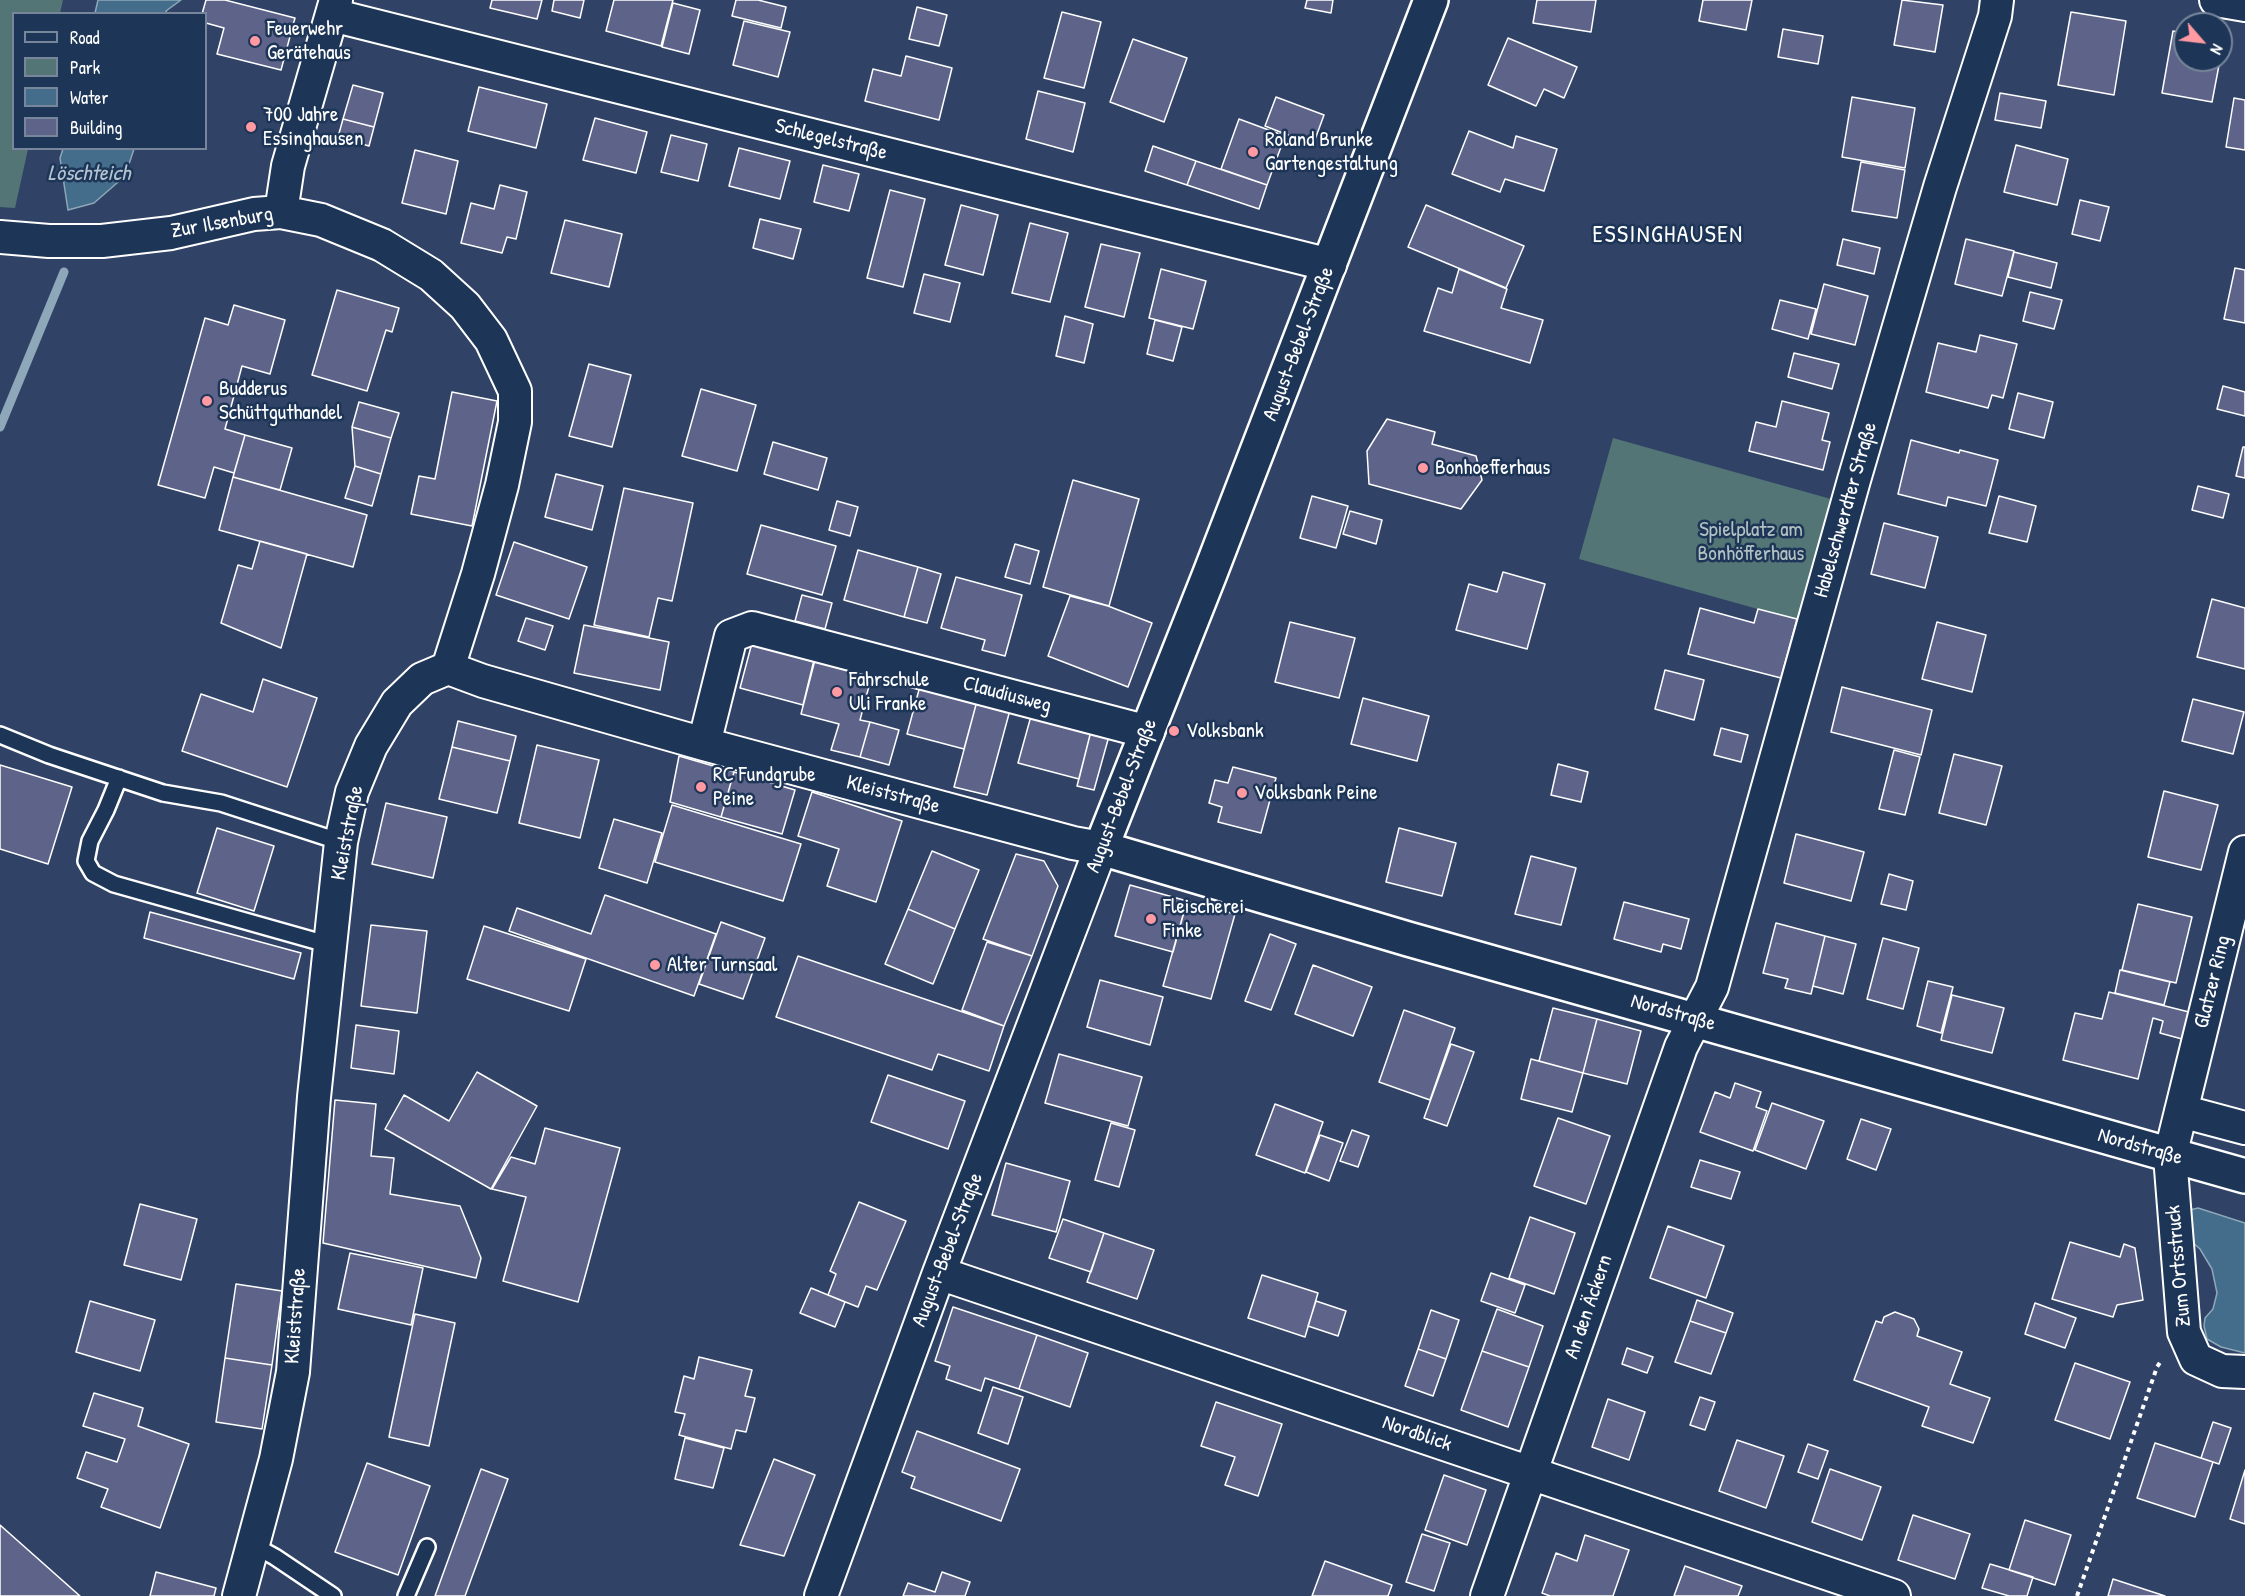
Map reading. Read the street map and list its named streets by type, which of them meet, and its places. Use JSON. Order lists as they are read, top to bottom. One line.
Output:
{"streets":{"street":["Schlegelstraße","Zur Ilsenburg","August-Bebel-Straße","Habelschwerdter Straße","Claudiusweg","Kleiststraße","Glatzer Ring","Nordstraße","Zum Ortsstruck","An den Äckern","Nordblick"]},"crossings":[["Schlegelstraße","August-Bebel-Straße"],["Zur Ilsenburg","Kleiststraße"],["August-Bebel-Straße","Claudiusweg"],["August-Bebel-Straße","Kleiststraße"],["August-Bebel-Straße","Nordstraße"],["August-Bebel-Straße","Nordblick"],["Habelschwerdter Straße","Nordstraße"],["Habelschwerdter Straße","An den Äckern"],["Claudiusweg","Kleiststraße"],["Kleiststraße","Nordstraße"],["Glatzer Ring","Nordstraße"],["Glatzer Ring","Zum Ortsstruck"],["Nordstraße","Zum Ortsstruck"],["Nordstraße","An den Äckern"],["An den Äckern","Nordblick"]],"districts":["ESSINGHAUSEN"],"water":["Löschteich"],"parks":["Spielplatz am Bonhöfferhaus"],"places":["Feuerwehr Gerätehaus","700 Jahre Essinghausen","Roland Brunke Gartengestaltung","Budderus Schüttguthandel","Bonhoefferhaus","Fahrschule Uli Franke","Volksbank","RC Fundgrube Peine","Volksbank Peine","Fleischerei Finke","Alter Turnsaal"],"legend":["Road","Park","Water","Building"],"north":"bottom right"}
